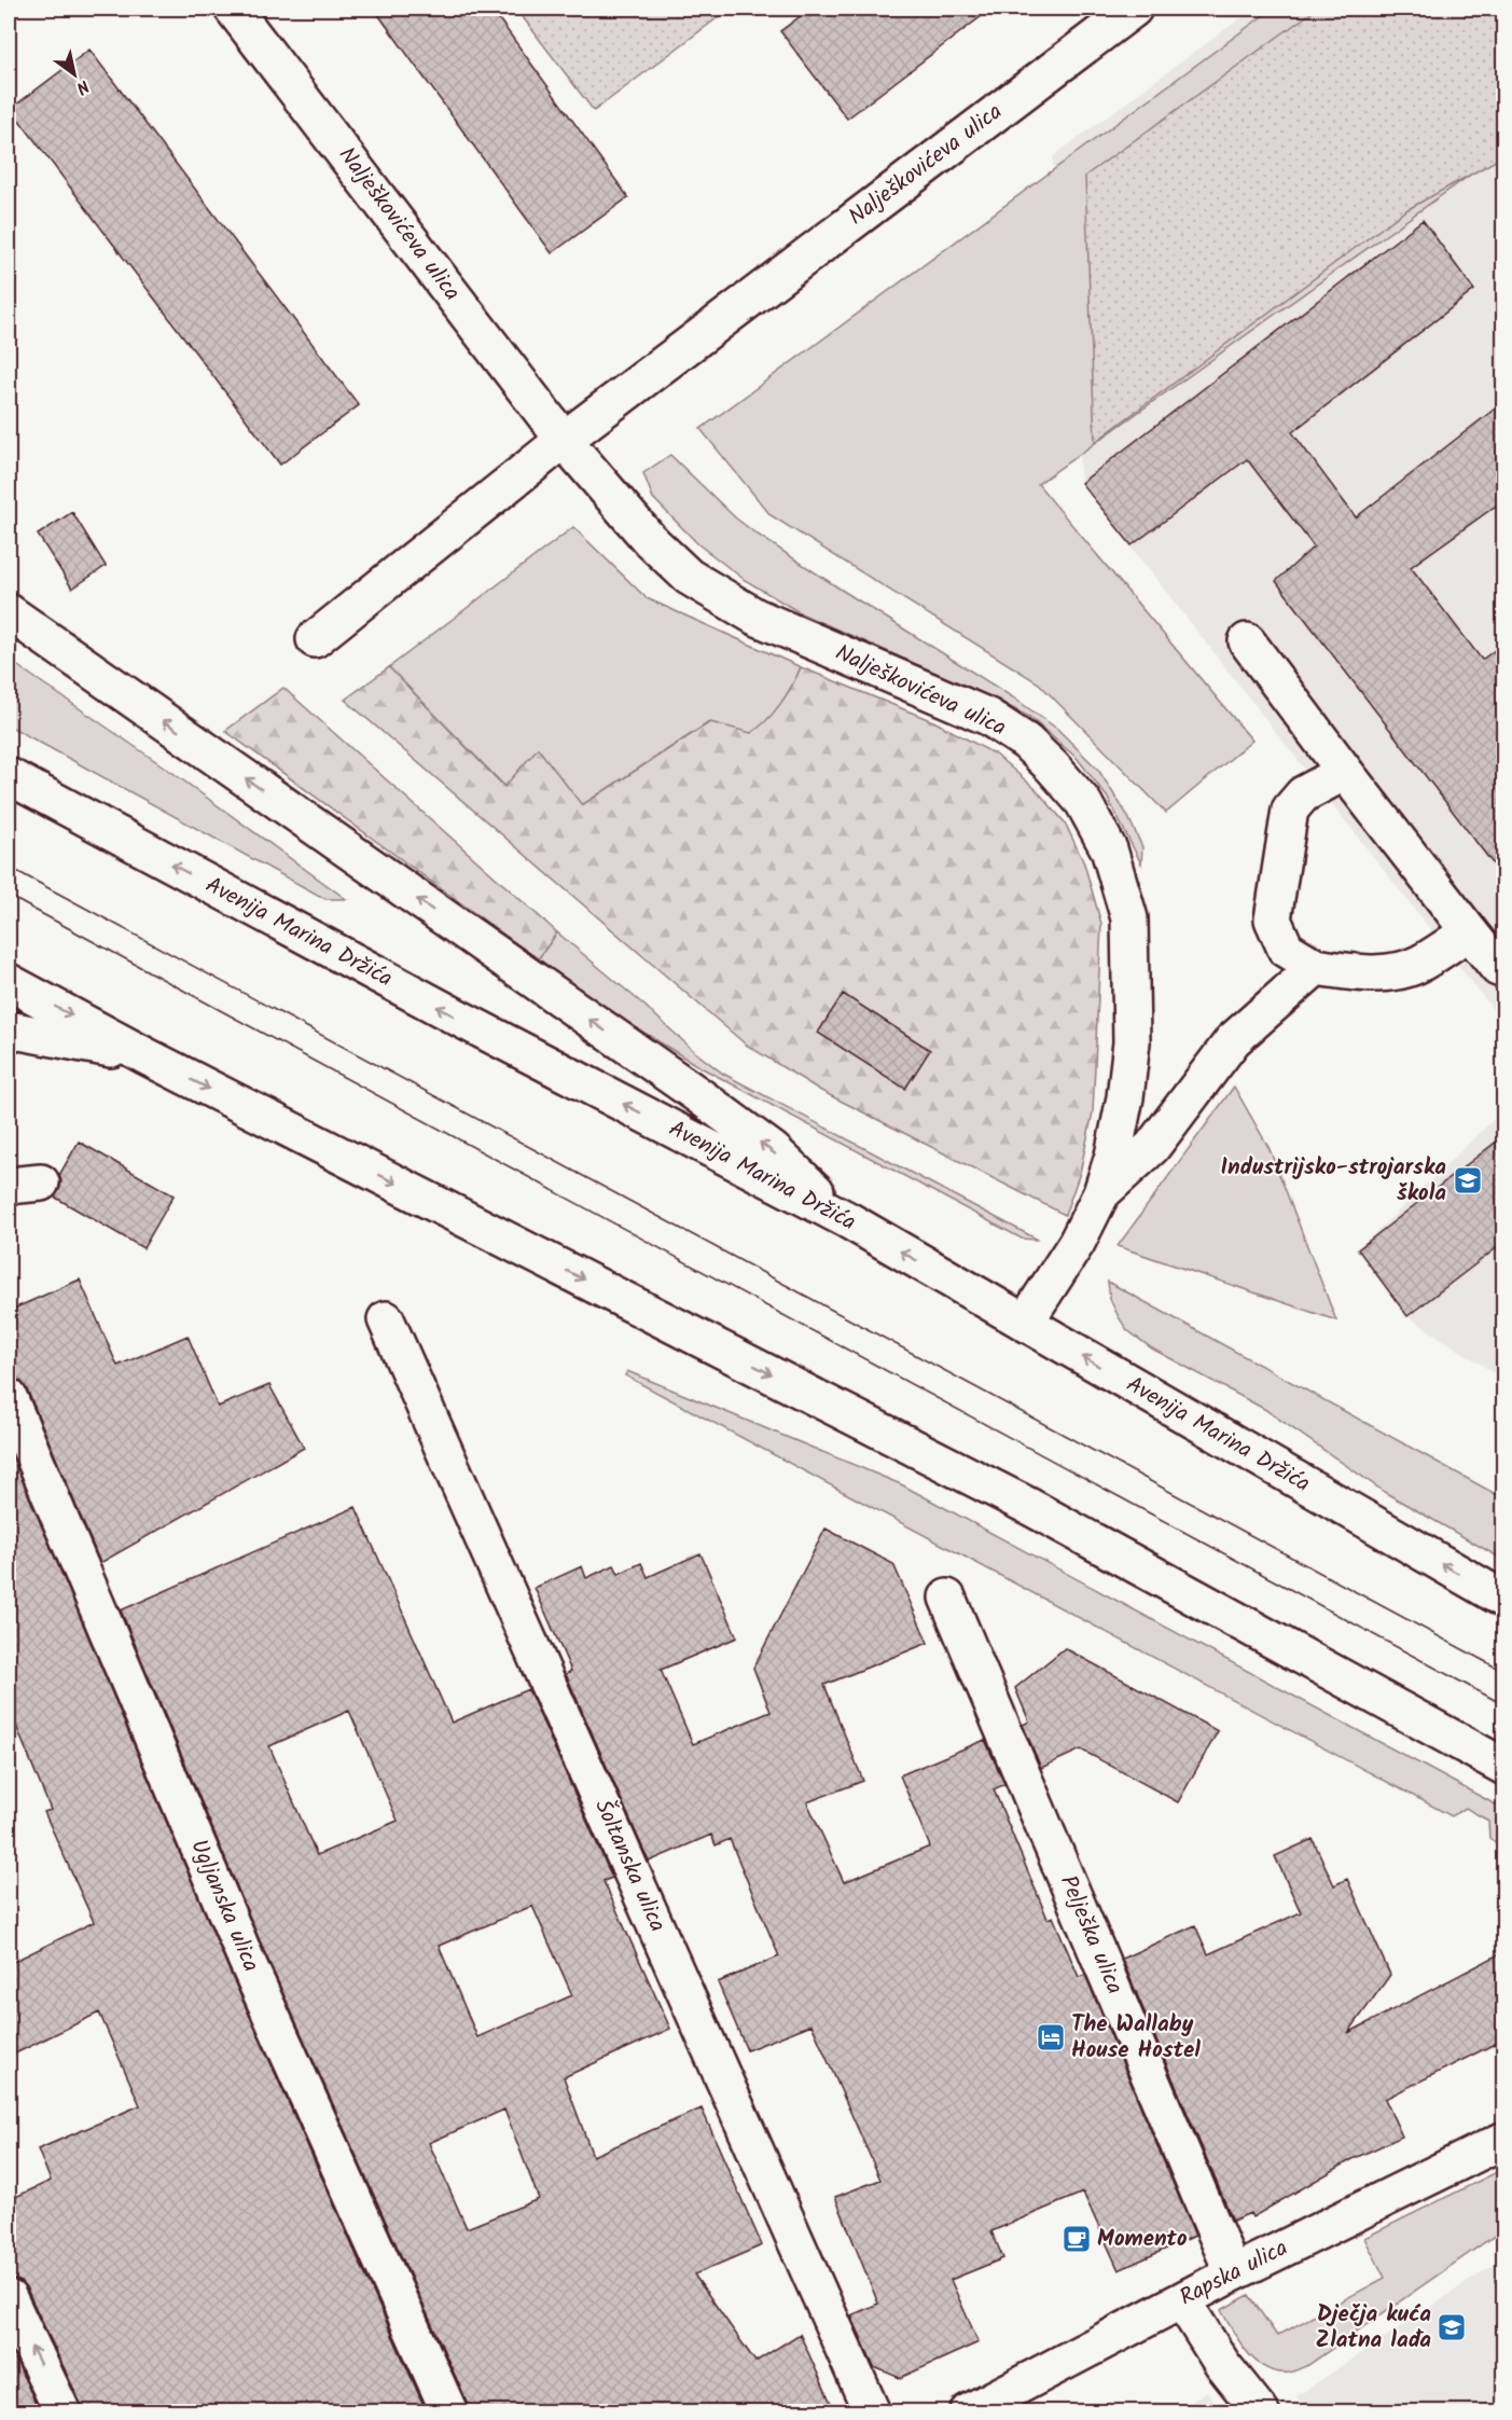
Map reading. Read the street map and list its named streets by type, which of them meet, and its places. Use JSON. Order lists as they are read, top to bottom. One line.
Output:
{"streets":{"street":["Nalješkovićeva ulica","Avenija Marina Držića","Šoltanska ulica","Ugljanska ulica","Pelješka ulica","Rapska ulica"]},"crossings":[["Nalješkovićeva ulica","Avenija Marina Držića"],["Pelješka ulica","Rapska ulica"]],"places":{"school or university":["Industrijsko-strojarska škola","Dječja kuća Zlatna lađa"],"hotel":["The Wallaby House Hostel"],"cafe":["Momento"]},"north":"bottom right"}
